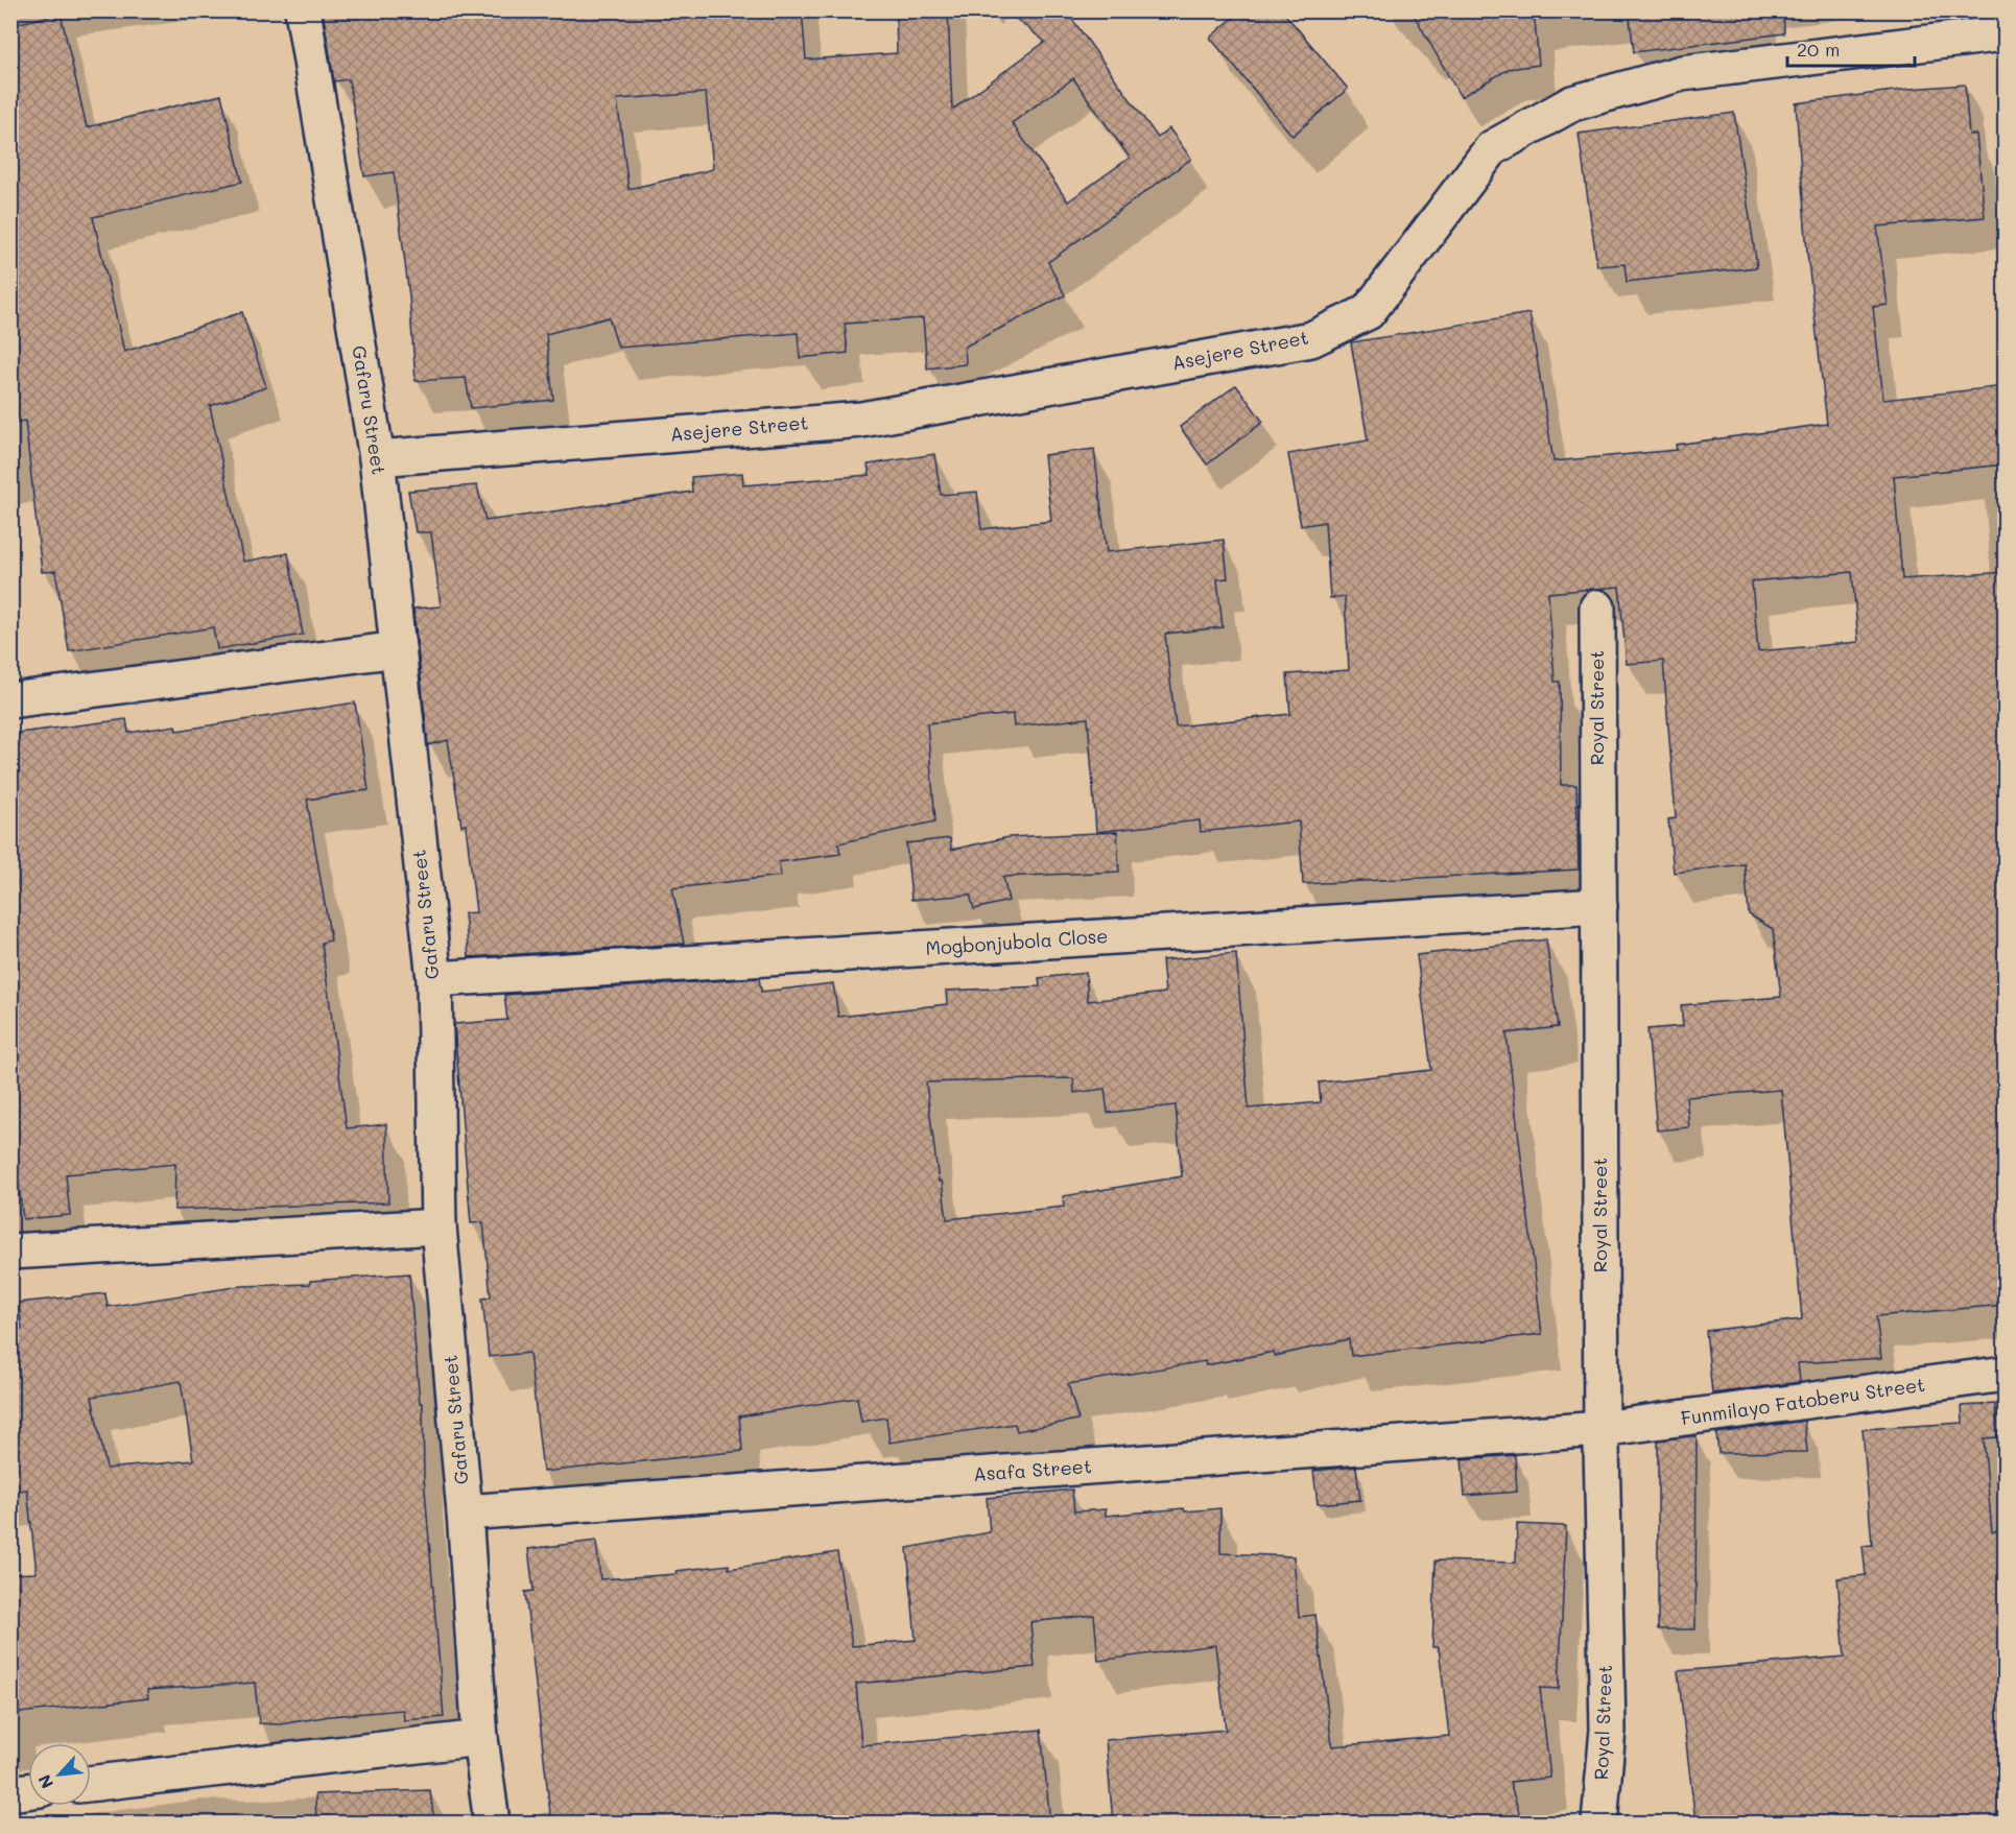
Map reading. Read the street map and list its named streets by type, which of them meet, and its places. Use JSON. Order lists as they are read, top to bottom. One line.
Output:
{"streets":{"street":["Asejere Street","Gafaru Street","Royal Street","Mogbonjubola Close","Funmilayo Fatoberu Street","Asafa Street"]},"crossings":[["Asejere Street","Gafaru Street"],["Gafaru Street","Mogbonjubola Close"],["Gafaru Street","Asafa Street"],["Royal Street","Mogbonjubola Close"],["Royal Street","Funmilayo Fatoberu Street"],["Royal Street","Asafa Street"],["Funmilayo Fatoberu Street","Asafa Street"]],"scale_bar":"20 m","north":"bottom left"}
